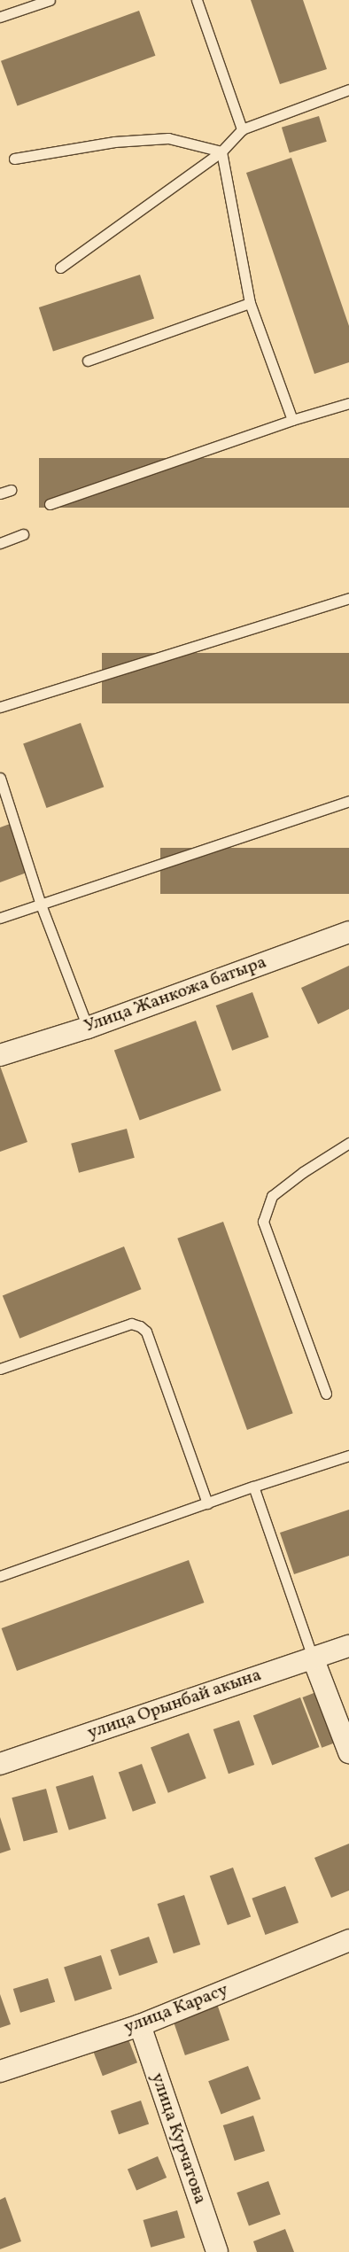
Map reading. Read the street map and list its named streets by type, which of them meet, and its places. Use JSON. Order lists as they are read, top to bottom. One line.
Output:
{"streets":{"street":["Улица Жанкожа батыра","улица Орынбай акына","улица Карасу","улица Курчатова"]},"crossings":[["улица Карасу","улица Курчатова"]]}
